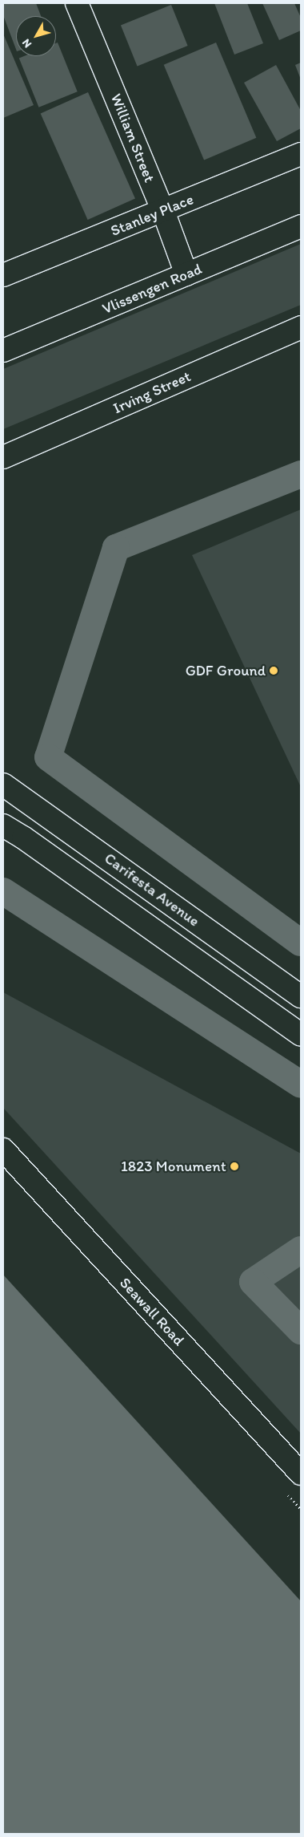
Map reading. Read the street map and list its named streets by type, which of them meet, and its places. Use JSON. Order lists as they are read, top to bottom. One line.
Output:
{"streets":{"main road":["William Street","Stanley Place","Vlissengen Road","Irving Street","Carifesta Avenue","Seawall Road"]},"crossings":[["William Street","Stanley Place"],["William Street","Vlissengen Road"]],"places":["GDF Ground","1823 Monument"],"north":"bottom left"}
